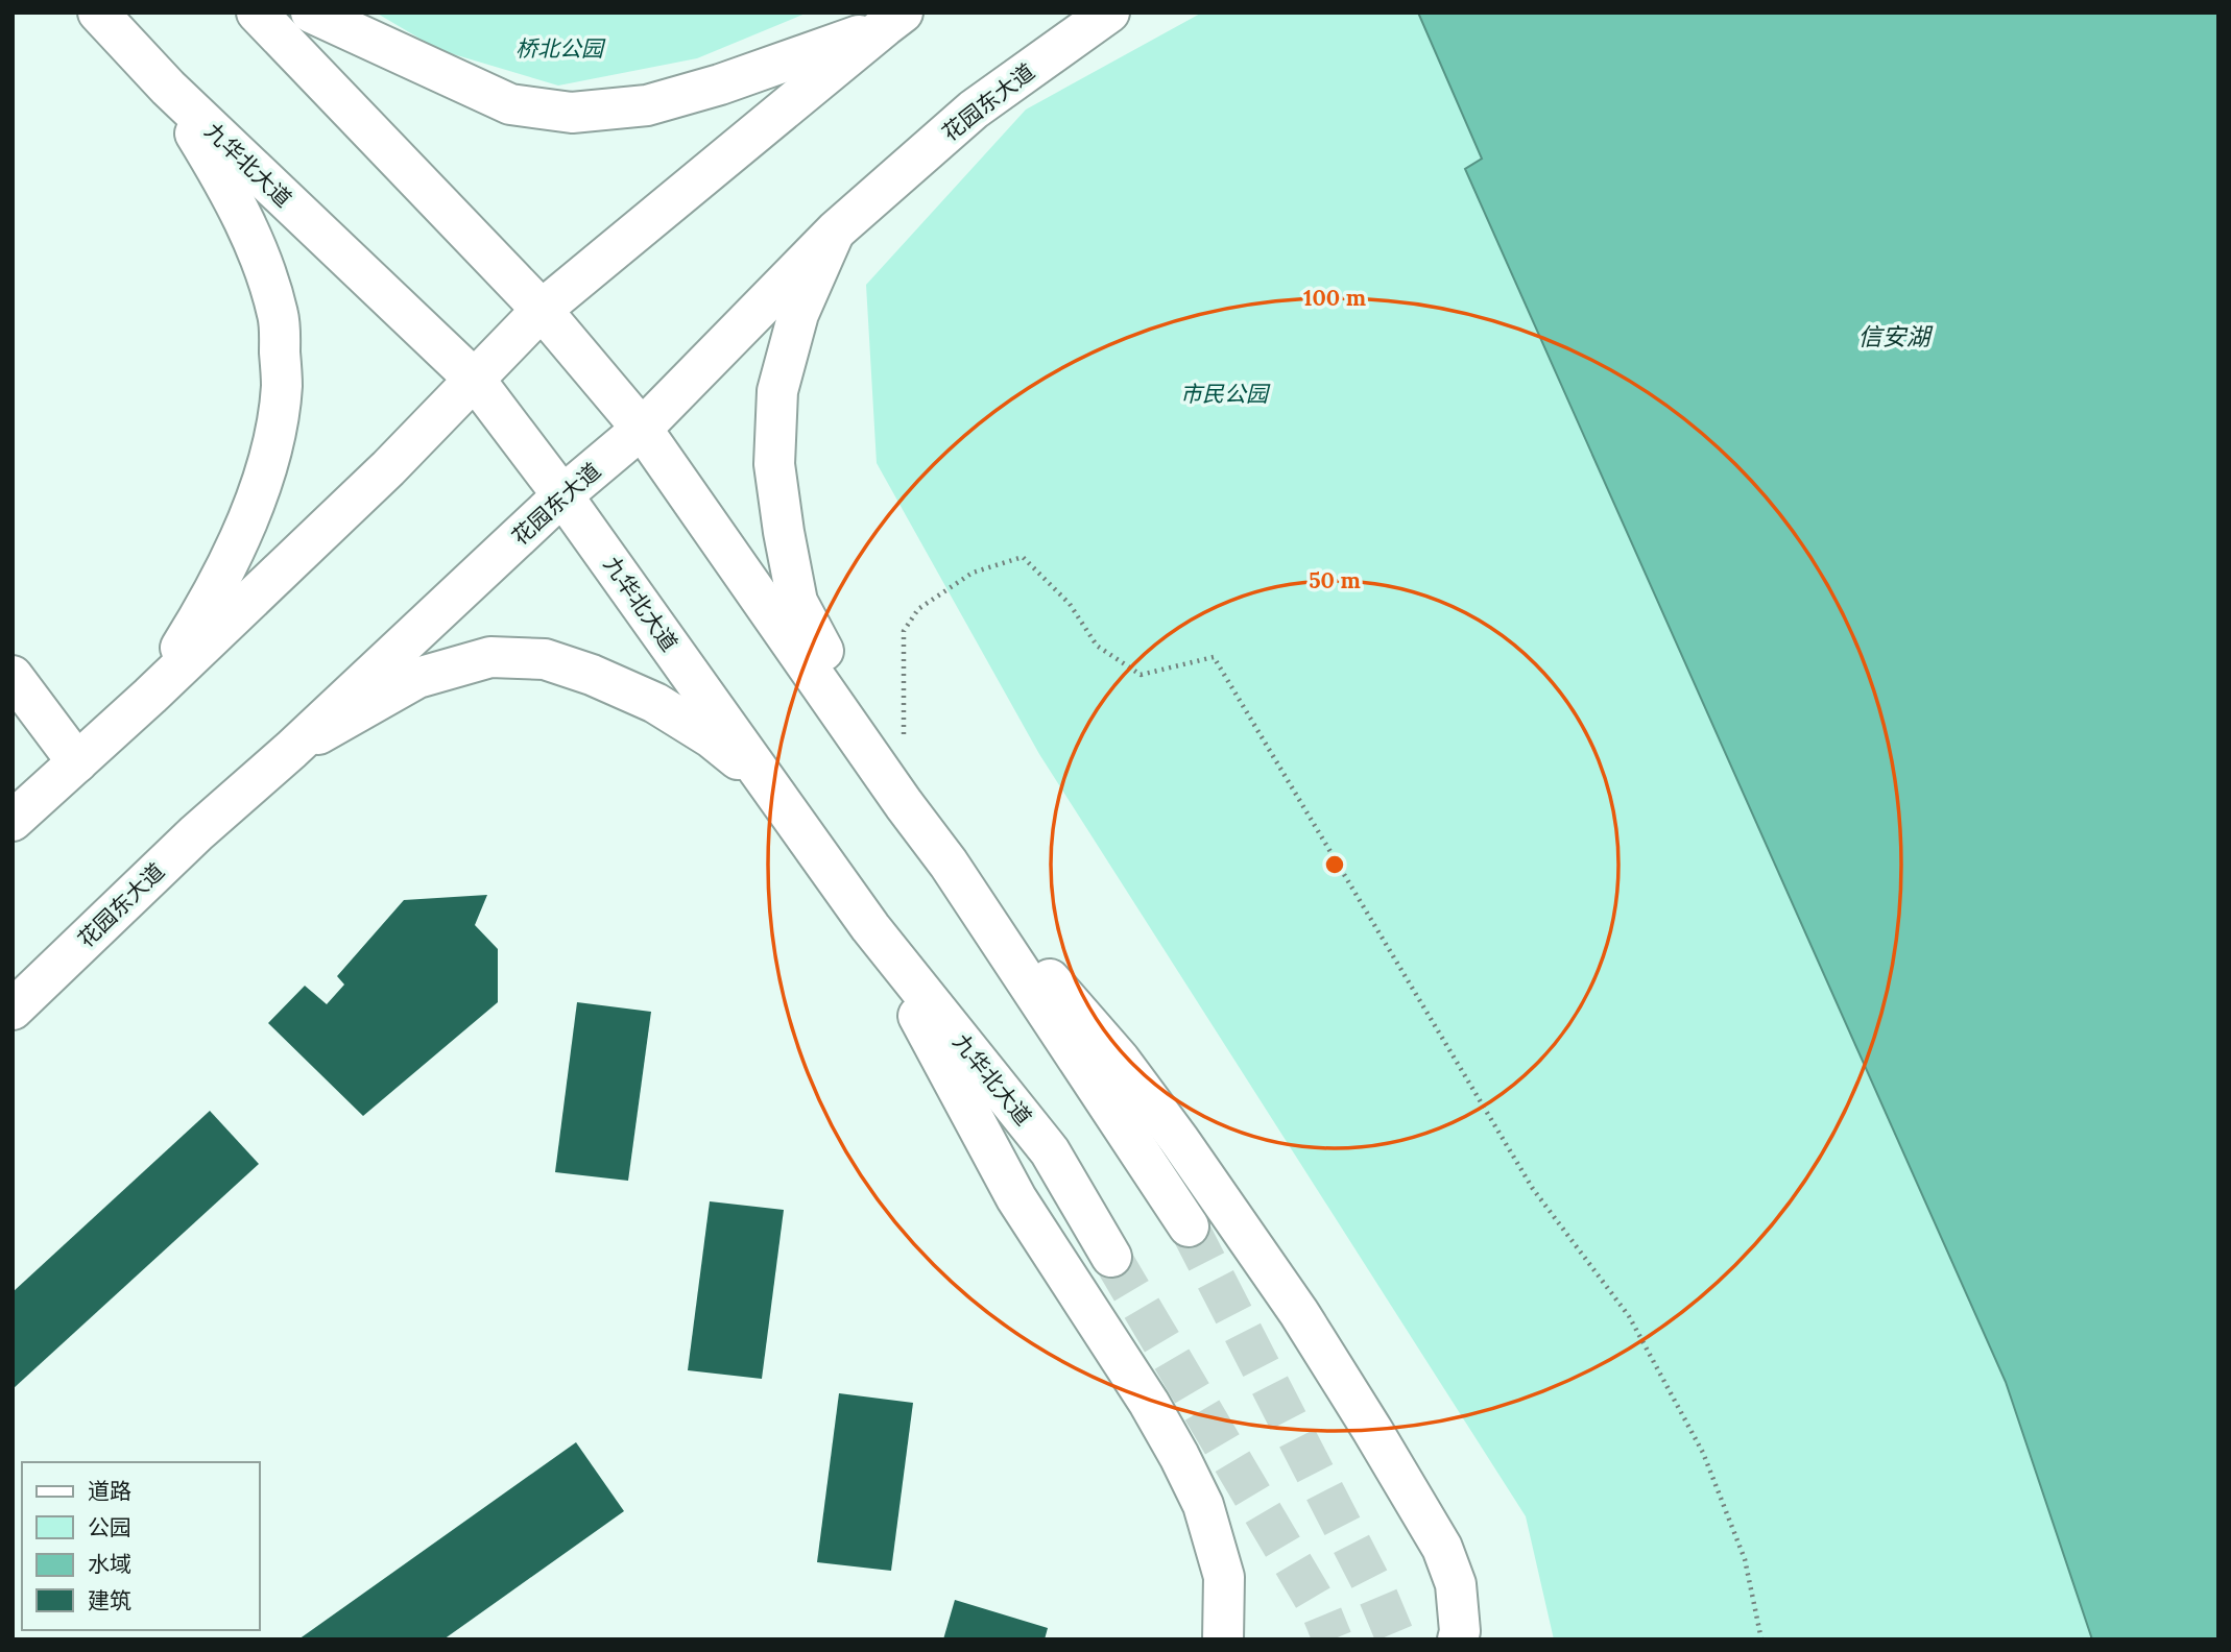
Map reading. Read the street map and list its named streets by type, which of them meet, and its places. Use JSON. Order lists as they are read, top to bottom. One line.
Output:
{"streets":{"main road":["花园东大道","九华北大道"]},"crossings":[["花园东大道","九华北大道"]],"water":["信安湖"],"parks":["桥北公园","市民公园"],"legend":["道路","公园","水域","建筑"],"rings":["100 m","50 m"]}
